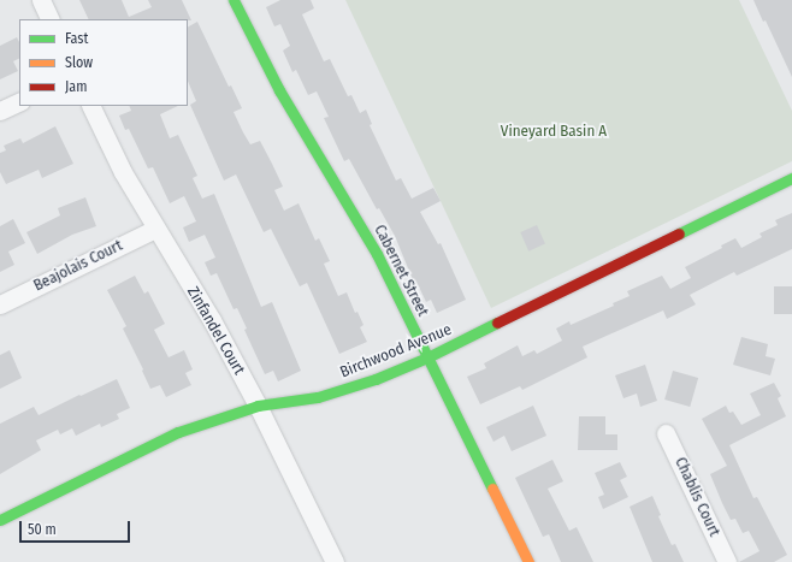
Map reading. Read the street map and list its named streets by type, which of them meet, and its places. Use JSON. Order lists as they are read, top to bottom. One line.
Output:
{"streets":{"street":["Beajolais Court","Cabernet Street","Zinfandel Court","Birchwood Avenue","Chablis Court"]},"crossings":[["Beajolais Court","Zinfandel Court"],["Cabernet Street","Birchwood Avenue"],["Zinfandel Court","Birchwood Avenue"]],"parks":["Vineyard Basin A"],"legend":["Fast","Slow","Jam"],"scale_bar":"50 m"}
